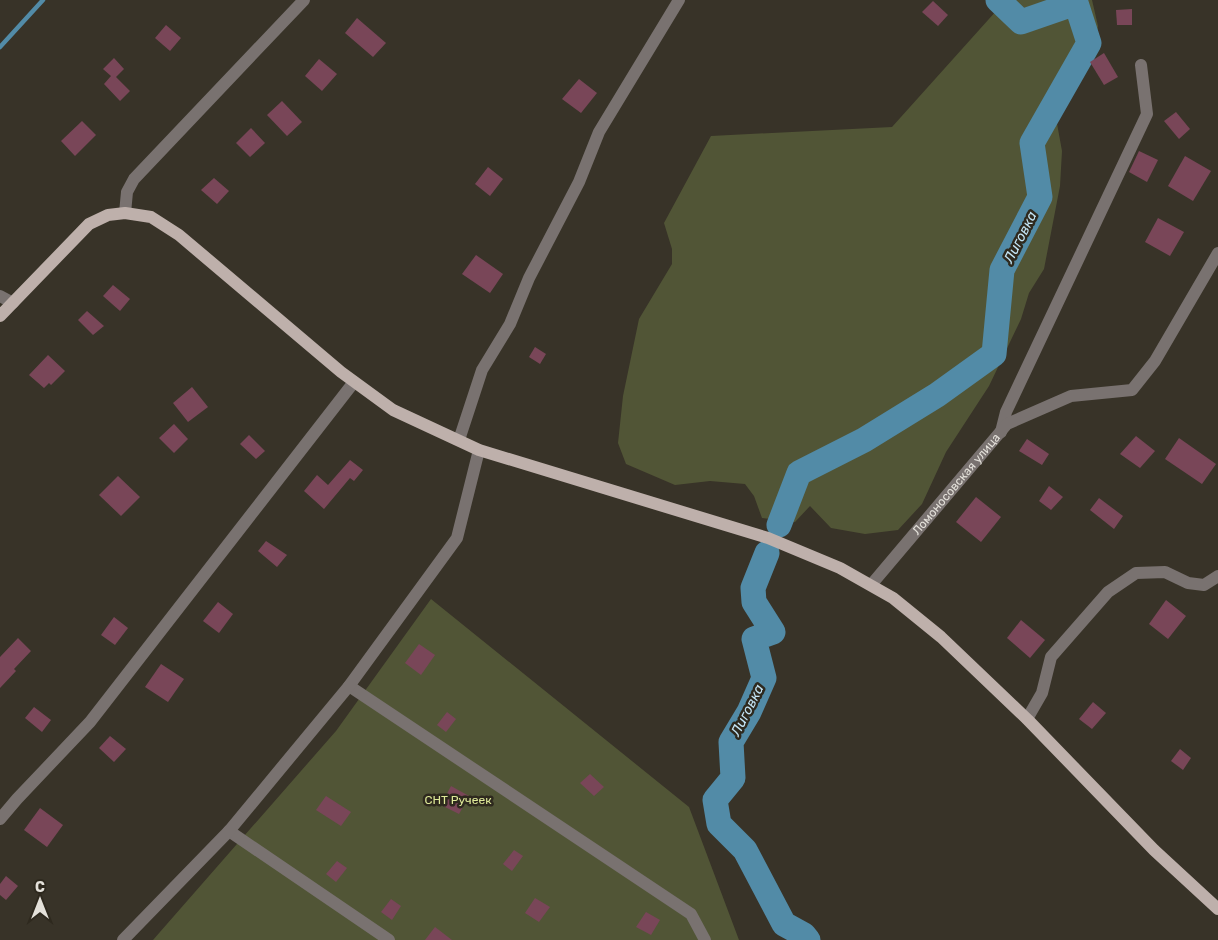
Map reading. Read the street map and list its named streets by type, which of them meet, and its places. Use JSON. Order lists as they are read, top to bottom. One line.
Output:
{"streets":{"street":["Ломоносовская улица"]},"water":["Лиговка"],"parks":["СНТ Ручеек"],"north":"top"}
